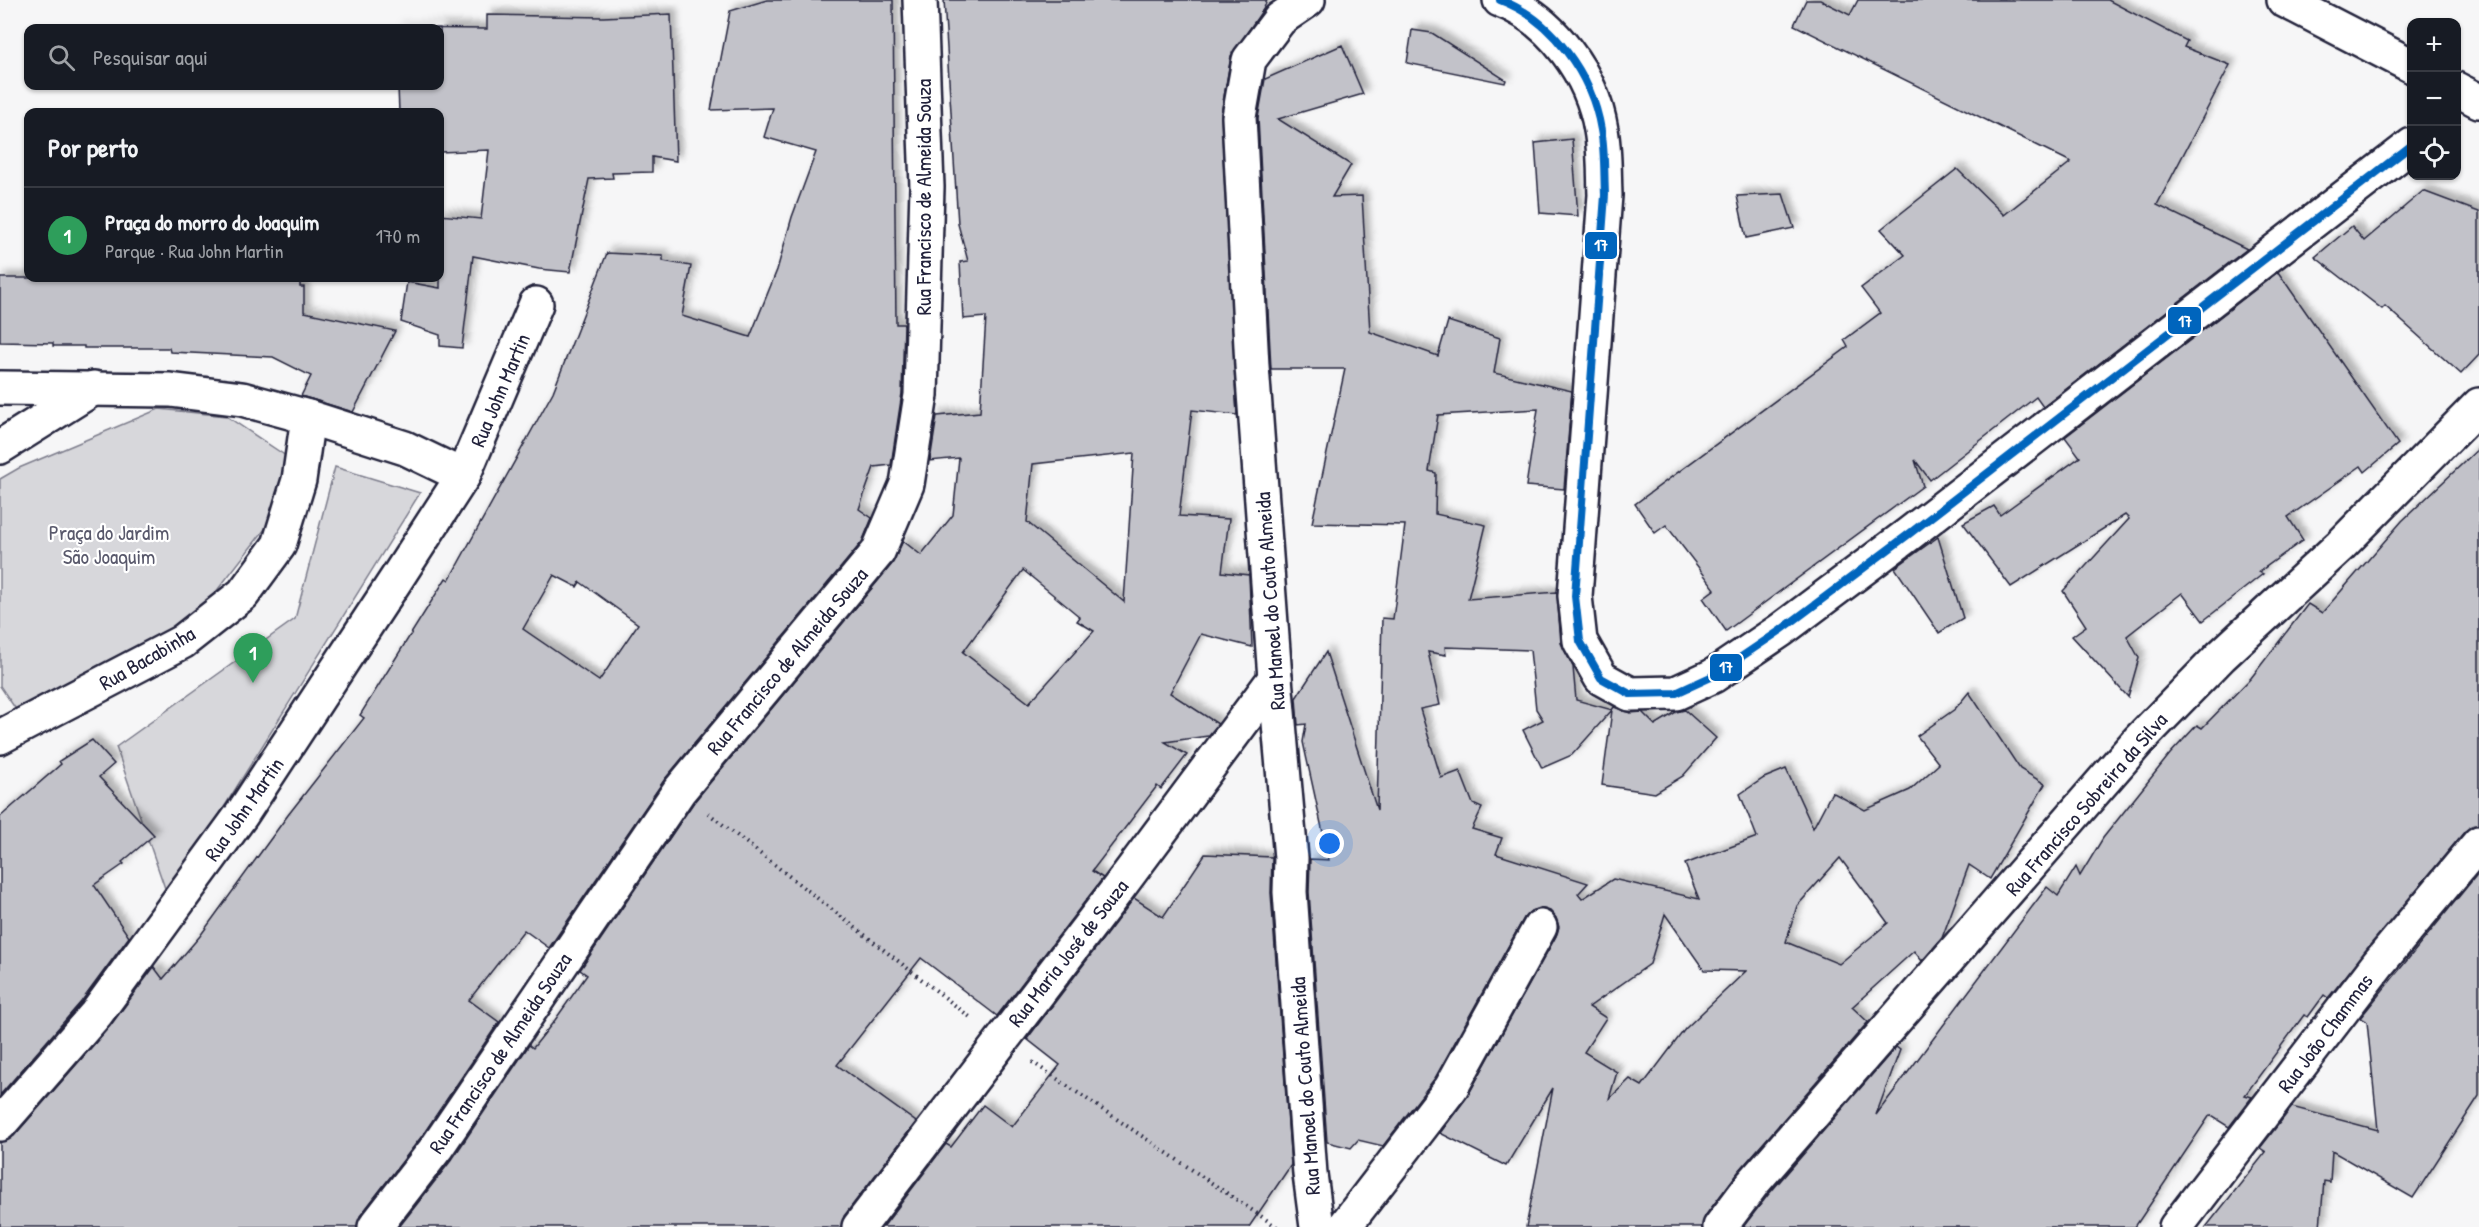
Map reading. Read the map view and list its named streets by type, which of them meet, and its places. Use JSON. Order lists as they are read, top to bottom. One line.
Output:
{"streets":{"street":["Rua Francisco de Almeida Souza","Rua John Martin","Rua Manoel do Couto Almeida","Rua Bacabinha","Rua Francisco Sobreira da Silva","Rua Maria José de Souza","Rua João Chammas"]},"crossings":[["Rua John Martin","Rua Bacabinha"],["Rua Manoel do Couto Almeida","Rua Maria José de Souza"]],"parks":["Praça do Jardim São Joaquim"],"lines":["transit line 17"],"page":{"map_buttons":["+","−"],"search":"Pesquisar aqui","heading":"Por perto","list":[{"mark":"1","name":"Praça do morro do Joaquim","note":"Parque · Rua John Martin","value":"170 m"}],"pins":"1"}}
